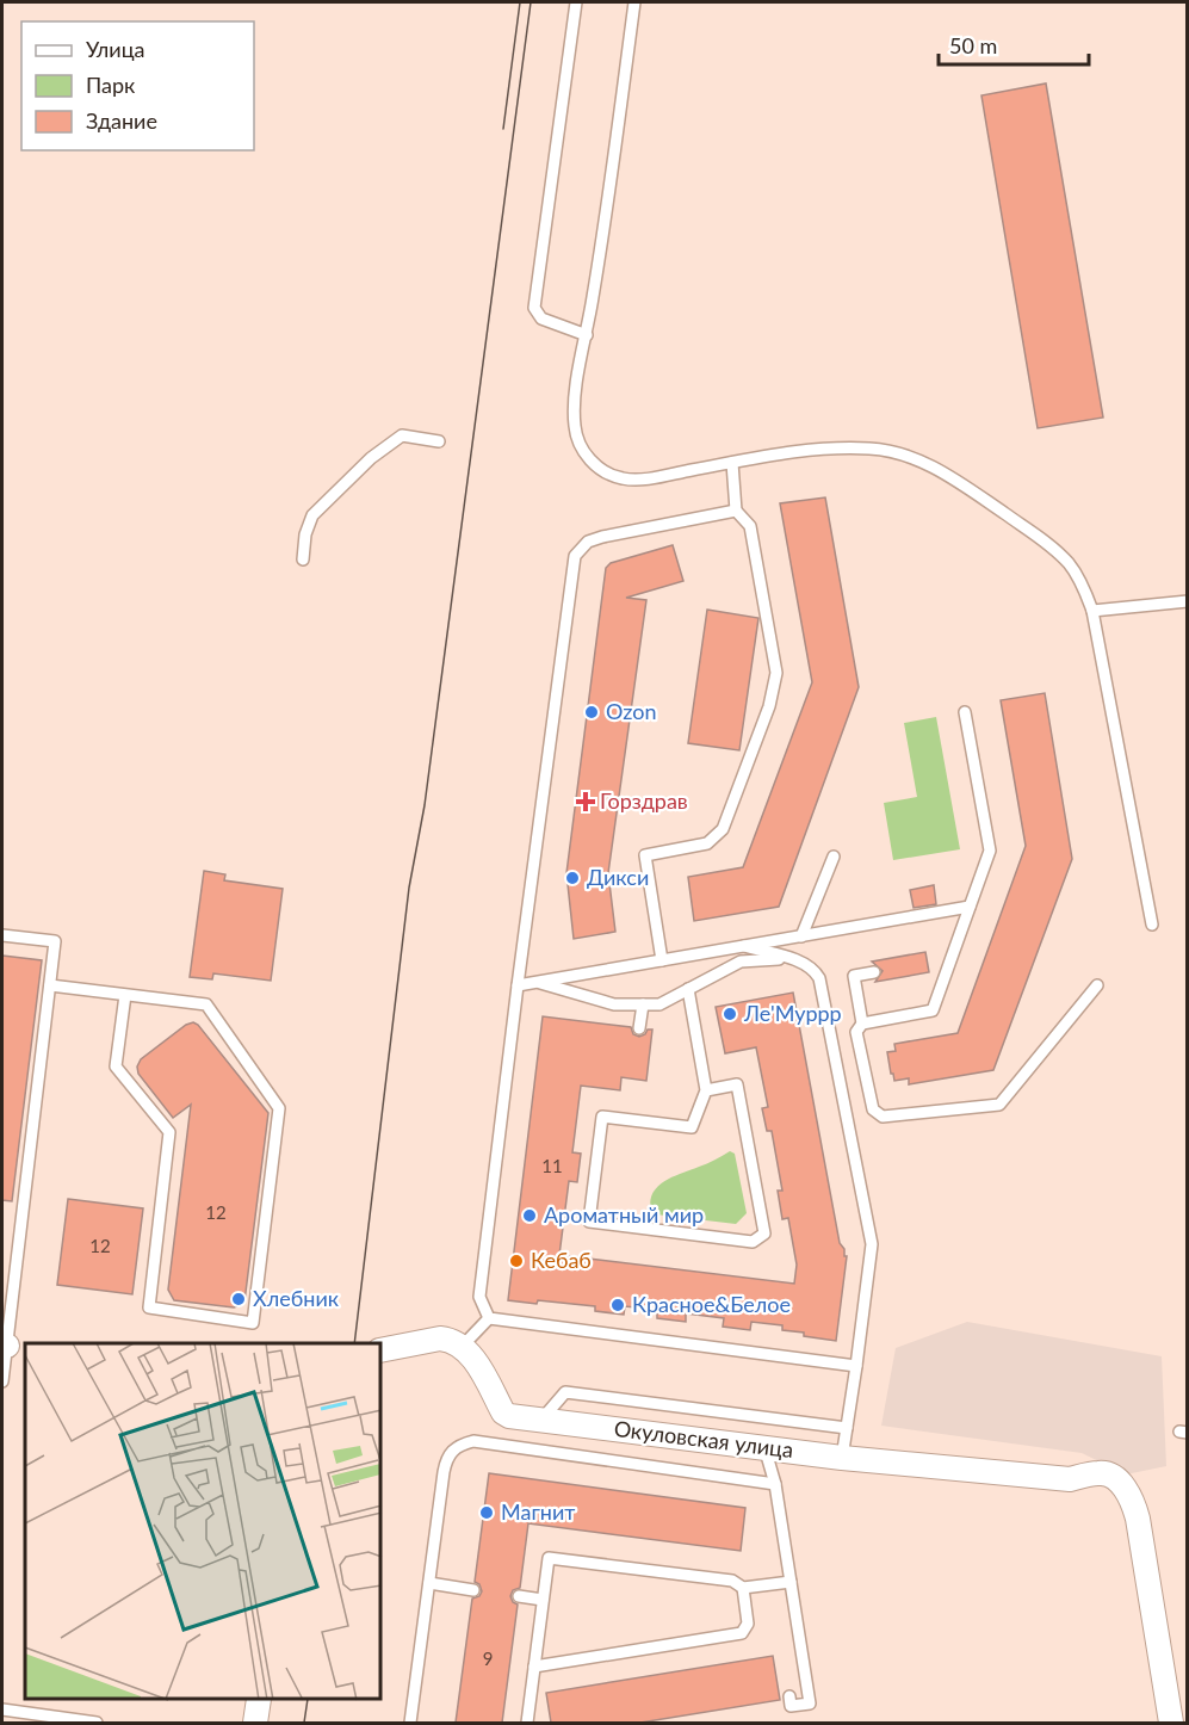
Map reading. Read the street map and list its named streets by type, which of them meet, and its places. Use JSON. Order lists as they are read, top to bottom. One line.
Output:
{"streets":{"street":["Окуловская улица"]},"places":{"other":["Ozon","Дикси","Ле'Муррр","Ароматный мир","Кебаб","Хлебник","Красное&Белое","Магнит"],"health":["Горздрав"]},"house_numbers":["11","12","12","9"],"legend":["Улица","Парк","Здание"],"scale_bar":"50 m"}
